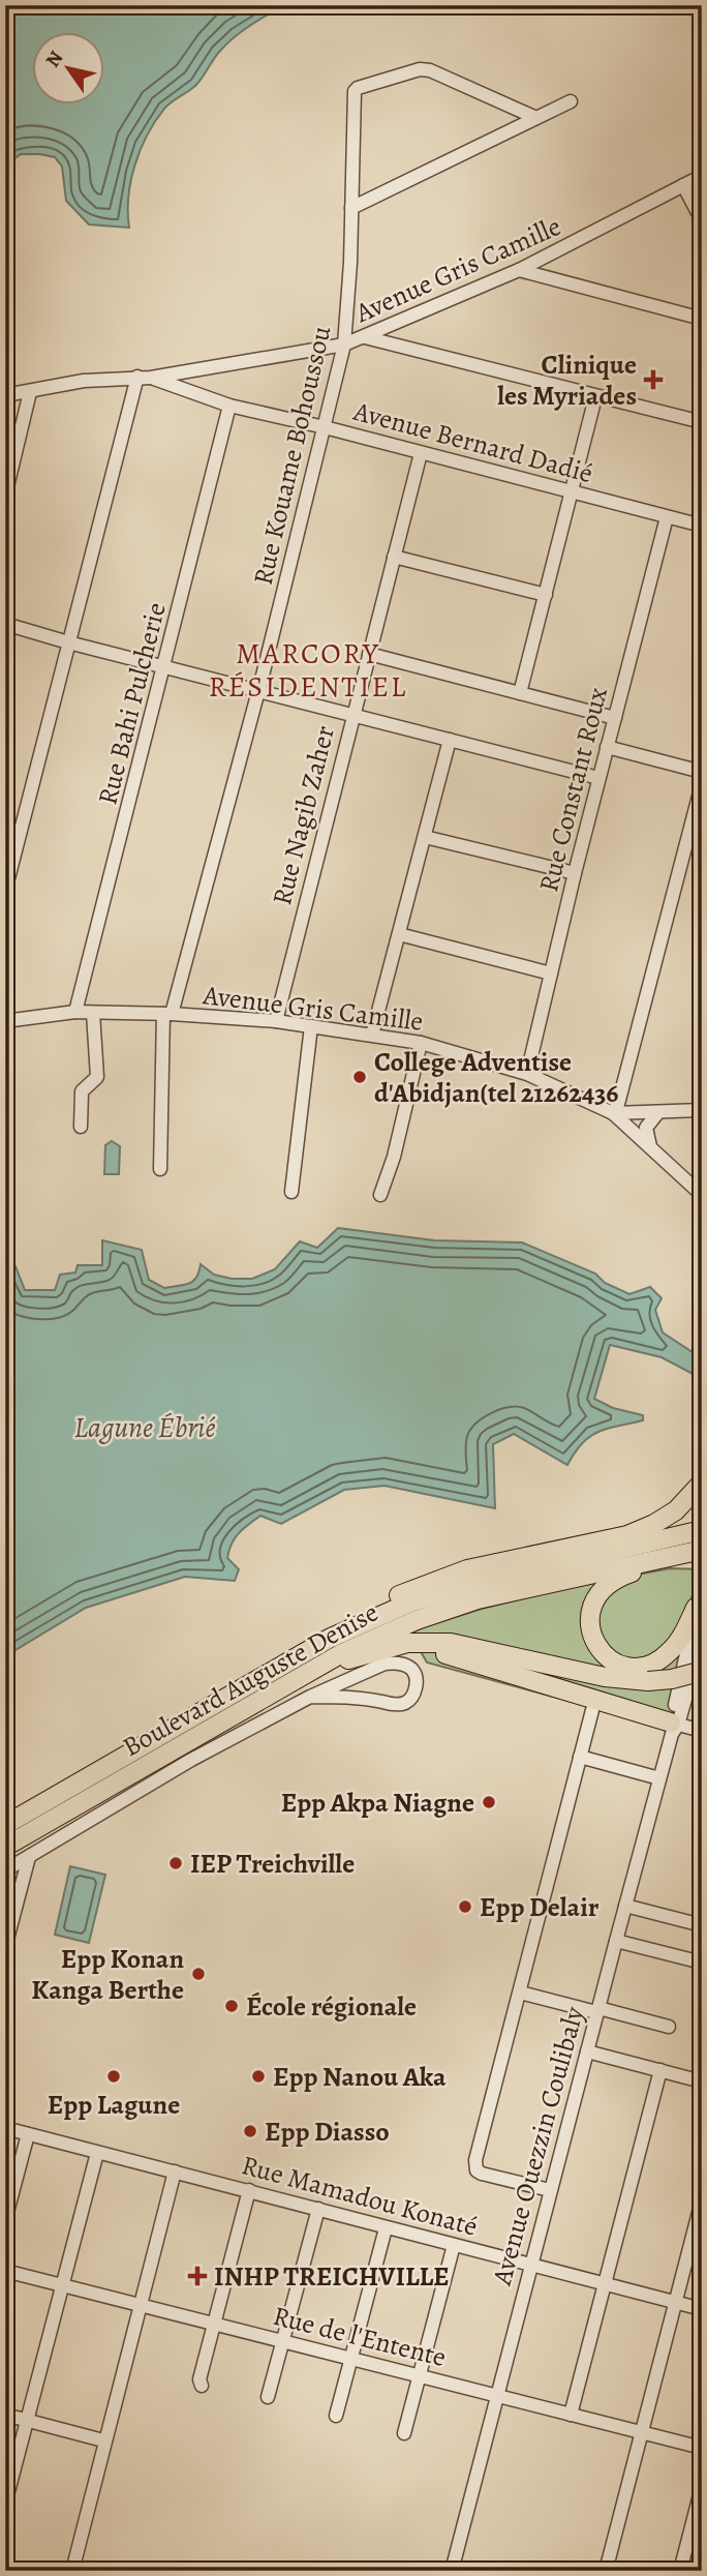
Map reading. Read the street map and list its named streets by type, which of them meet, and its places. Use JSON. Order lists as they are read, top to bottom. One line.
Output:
{"streets":{"highway":["Boulevard Auguste Denise"],"street":["Avenue Gris Camille","Avenue Bernard Dadié","Rue Kouame Bohoussou","Rue Bahi Pulcherie","Rue Constant Roux","Rue Nagib Zaher","Avenue Ouezzin Coulibaly","Rue Mamadou Konaté","Rue de l'Entente"]},"crossings":[["Avenue Gris Camille","Avenue Bernard Dadié"],["Avenue Gris Camille","Rue Kouame Bohoussou"],["Avenue Gris Camille","Rue Bahi Pulcherie"],["Avenue Gris Camille","Rue Constant Roux"],["Avenue Gris Camille","Rue Nagib Zaher"],["Avenue Bernard Dadié","Rue Kouame Bohoussou"],["Avenue Bernard Dadié","Rue Bahi Pulcherie"],["Avenue Bernard Dadié","Rue Constant Roux"],["Avenue Bernard Dadié","Rue Nagib Zaher"],["Avenue Ouezzin Coulibaly","Rue Mamadou Konaté"],["Avenue Ouezzin Coulibaly","Rue de l'Entente"]],"districts":["MARCORY RÉSIDENTIEL"],"water":["Lagune Ébrié"],"places":{"health":["Clinique les Myriades","INHP TREICHVILLE"],"other":["College Adventise d'Abidjan(tel 21262436","Epp Akpa Niagne","IEP Treichville","Epp Delair","Epp Konan Kanga Berthe","École régionale","Epp Lagune","Epp Nanou Aka","Epp Diasso"]},"north":"top left"}
